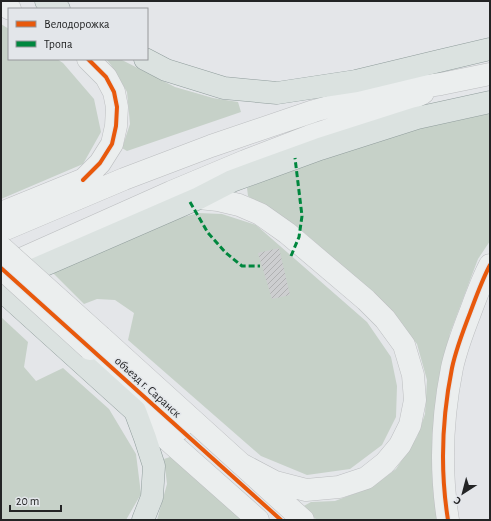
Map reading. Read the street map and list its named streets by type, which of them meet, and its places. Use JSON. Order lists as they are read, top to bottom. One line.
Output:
{"streets":{"main road":["объезд г. Саранск"]},"legend":["Велодорожка","Тропа"],"scale_bar":"20 m","north":"bottom left"}
